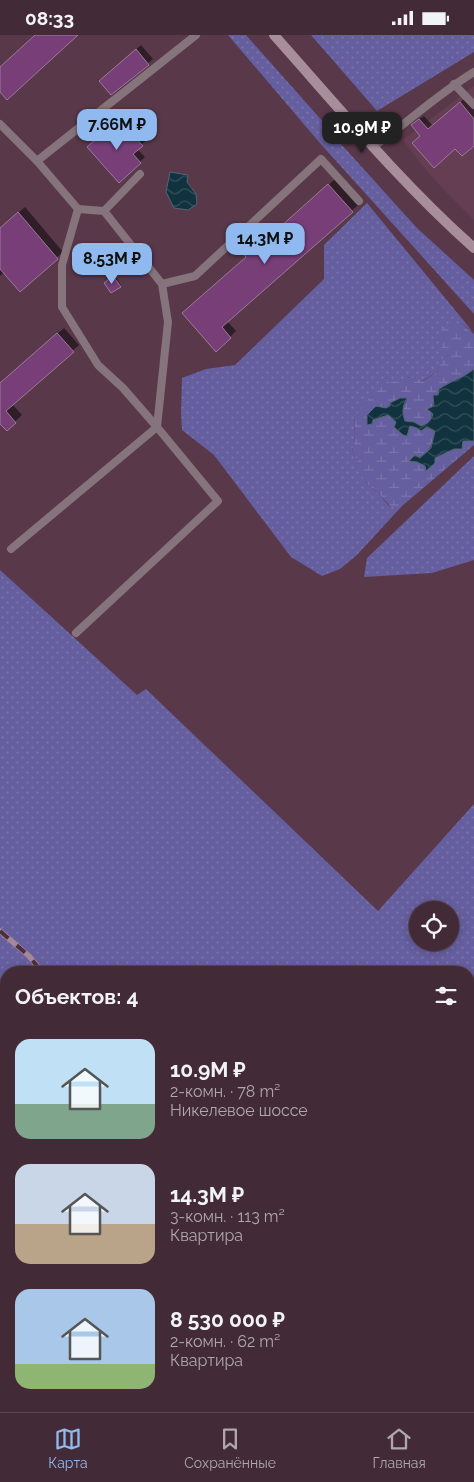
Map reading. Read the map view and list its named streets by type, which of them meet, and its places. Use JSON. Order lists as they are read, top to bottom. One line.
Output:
{"page":{"status":"08:33","price":["7.66M ₽","10.9M ₽","14.3M ₽","8.53M ₽"],"heading":"Объектов: 4","list":[{"name":"10.9M ₽","note":"2-комн. · 78 m² · Никелевое шоссе"},{"name":"14.3M ₽","note":"3-комн. · 113 m² · Квартира"},{"name":"8 530 000 ₽","note":"2-комн. · 62 m² · Квартира"}],"tabs":["Карта","Сохранённые","Главная"]}}
